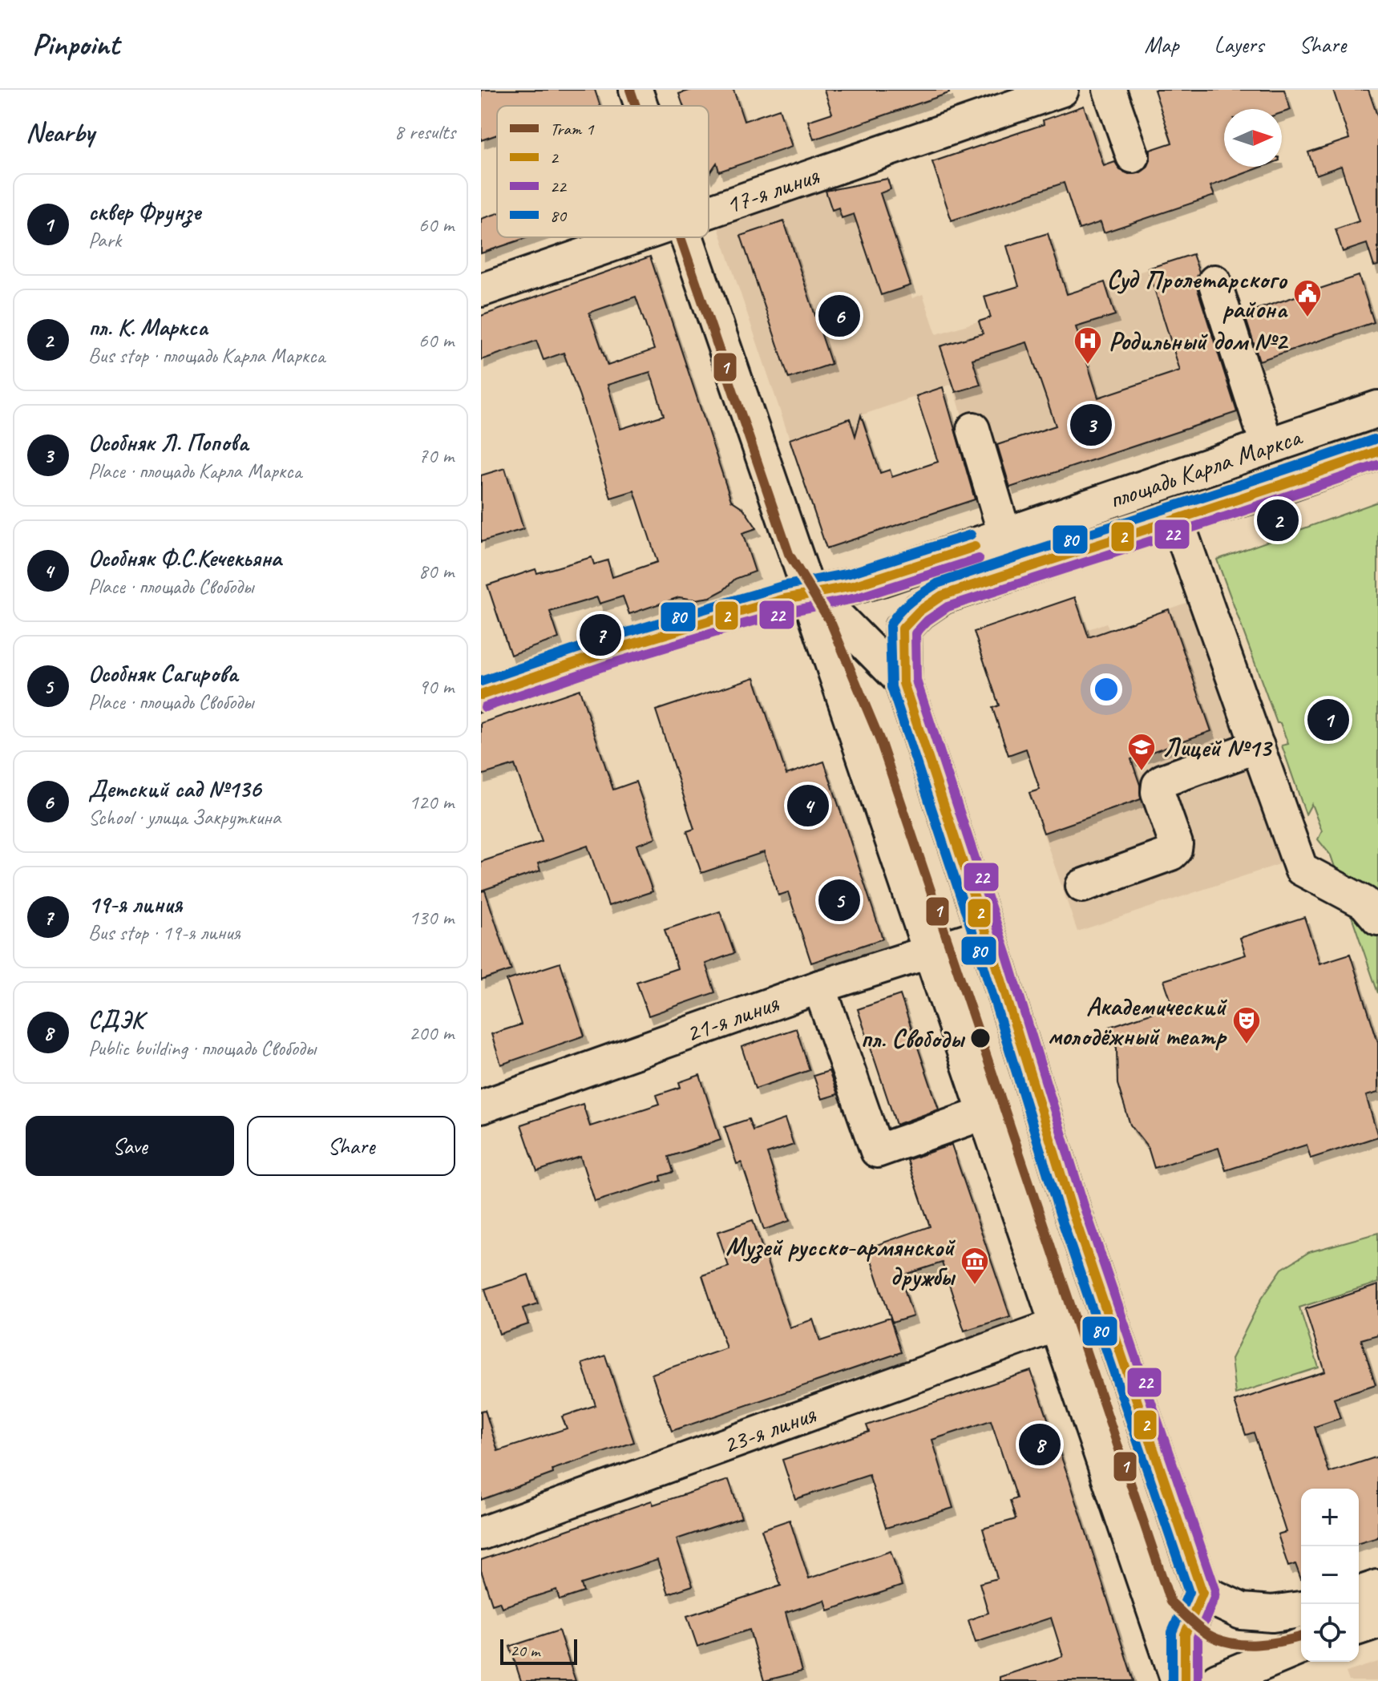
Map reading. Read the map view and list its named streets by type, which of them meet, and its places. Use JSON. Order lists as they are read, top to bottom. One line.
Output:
{"streets":{"main road":["площадь Карла Маркса"],"street":["17-я линия","21-я линия","23-я линия"]},"places":{"public building":["Суд Пролетарского района"],"hospital":["Родильный дом №2"],"school or university":["Лицей №13"],"other":["пл. Свободы"],"theatre":["Академический молодёжный театр"],"museum":["Музей русско-армянской дружбы"]},"lines":["tram line 1","transit line 80","transit line 2","transit line 22"],"legend":["Tram 1","2","22","80"],"scale_bar":"20 m","north":"right","page":{"header":"Pinpoint","nav":["Map","Layers","Share"],"heading":["Nearby","8 results"],"list":[{"mark":"1","name":"сквер Фрунзе","note":"Park","value":"60 m"},{"mark":"2","name":"пл. К. Маркса","note":"Bus stop · площадь Карла Маркса","value":"60 m"},{"mark":"3","name":"Особняк Л. Попова","note":"Place · площадь Карла Маркса","value":"70 m"},{"mark":"4","name":"Особняк Ф.С.Кечекьяна","note":"Place · площадь Свободы","value":"80 m"},{"mark":"5","name":"Особняк Сагирова","note":"Place · площадь Свободы","value":"90 m"},{"mark":"6","name":"Детский сад №136","note":"School · улица Закруткина","value":"120 m"},{"mark":"7","name":"19-я линия","note":"Bus stop · 19-я линия","value":"130 m"},{"mark":"8","name":"СДЭК","note":"Public building · площадь Свободы","value":"200 m"}],"pins":["6","3","2","7","1","4","5","8"],"buttons":["Save","Share"],"map_buttons":["+","−"],"scale":"20 m"}}
